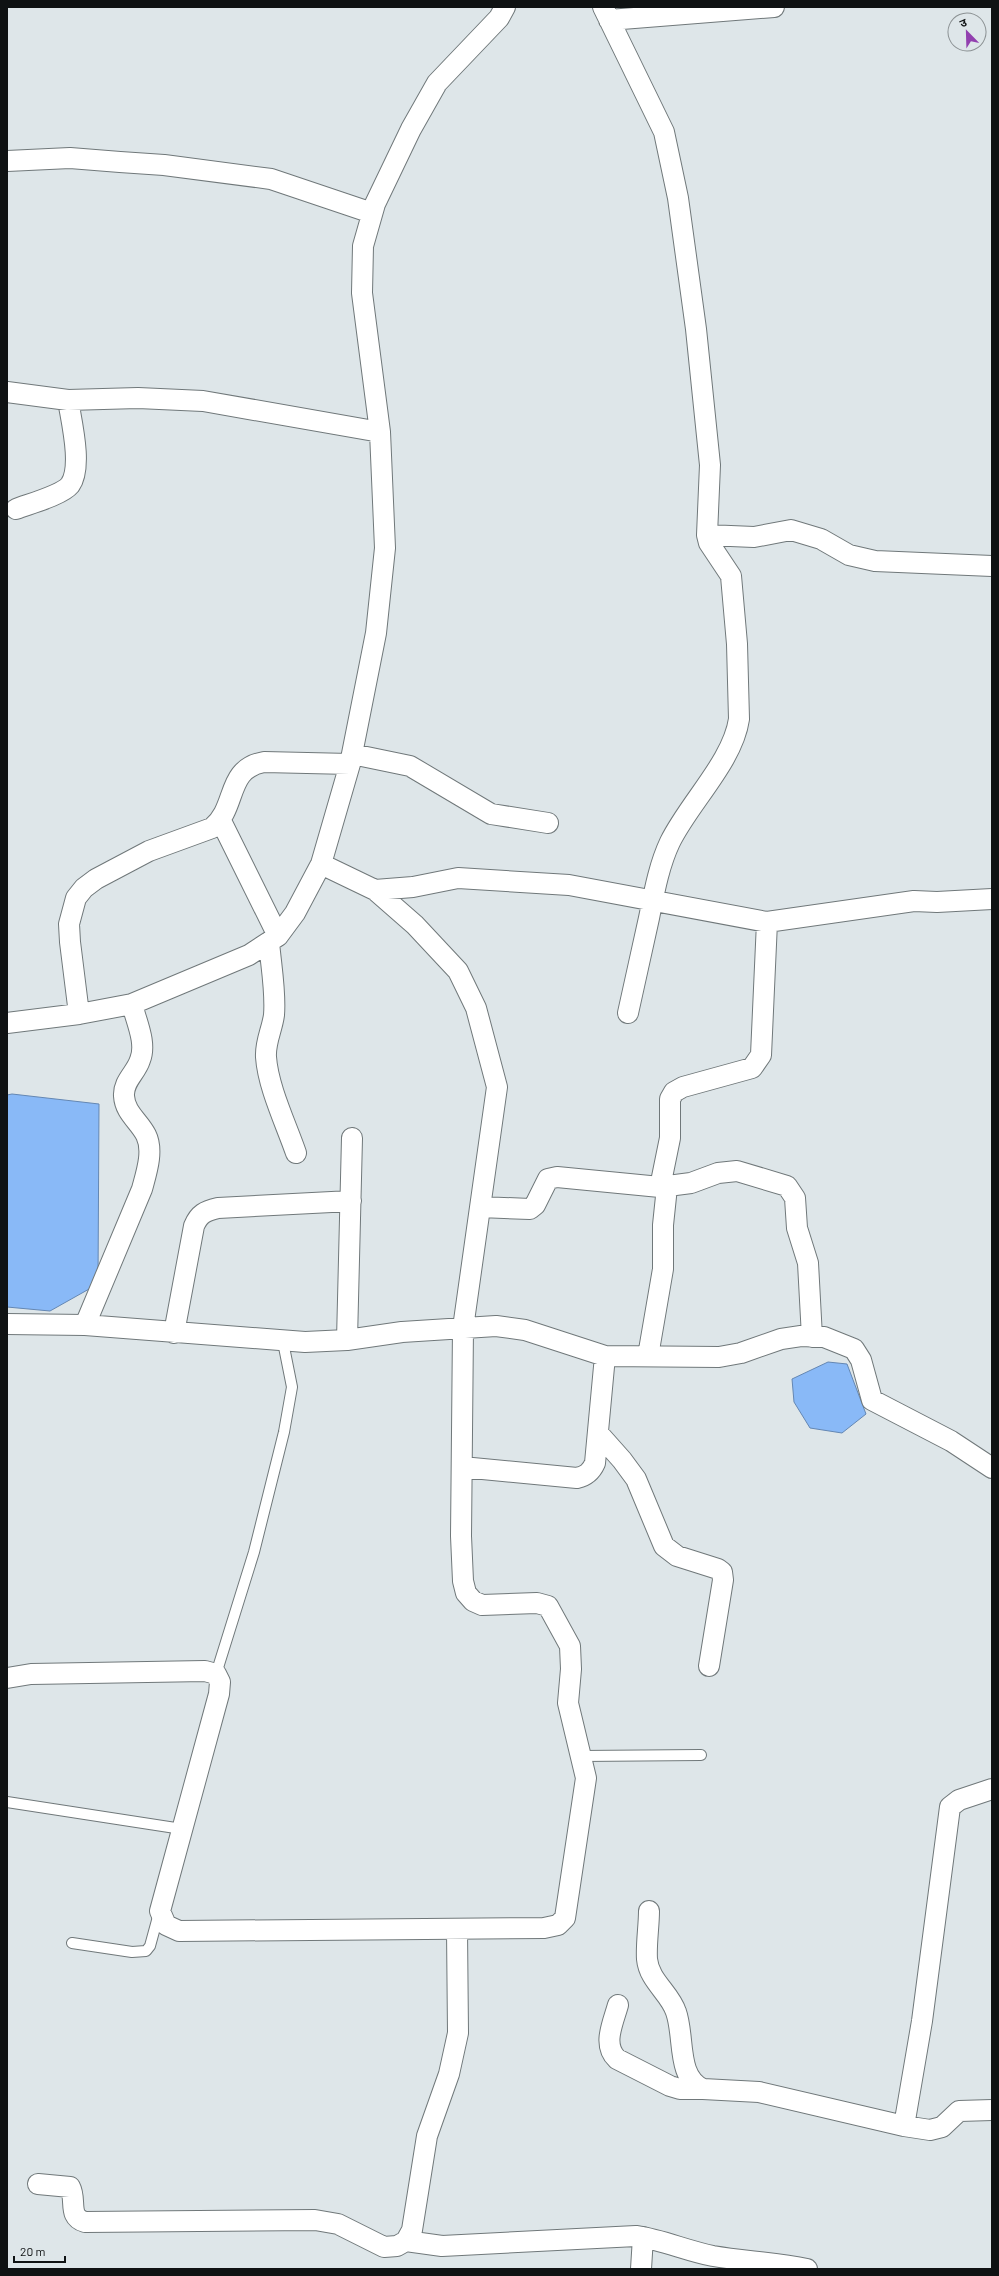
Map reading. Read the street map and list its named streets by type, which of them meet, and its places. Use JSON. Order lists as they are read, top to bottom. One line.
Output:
{"scale_bar":"20 m","north":"top left"}
